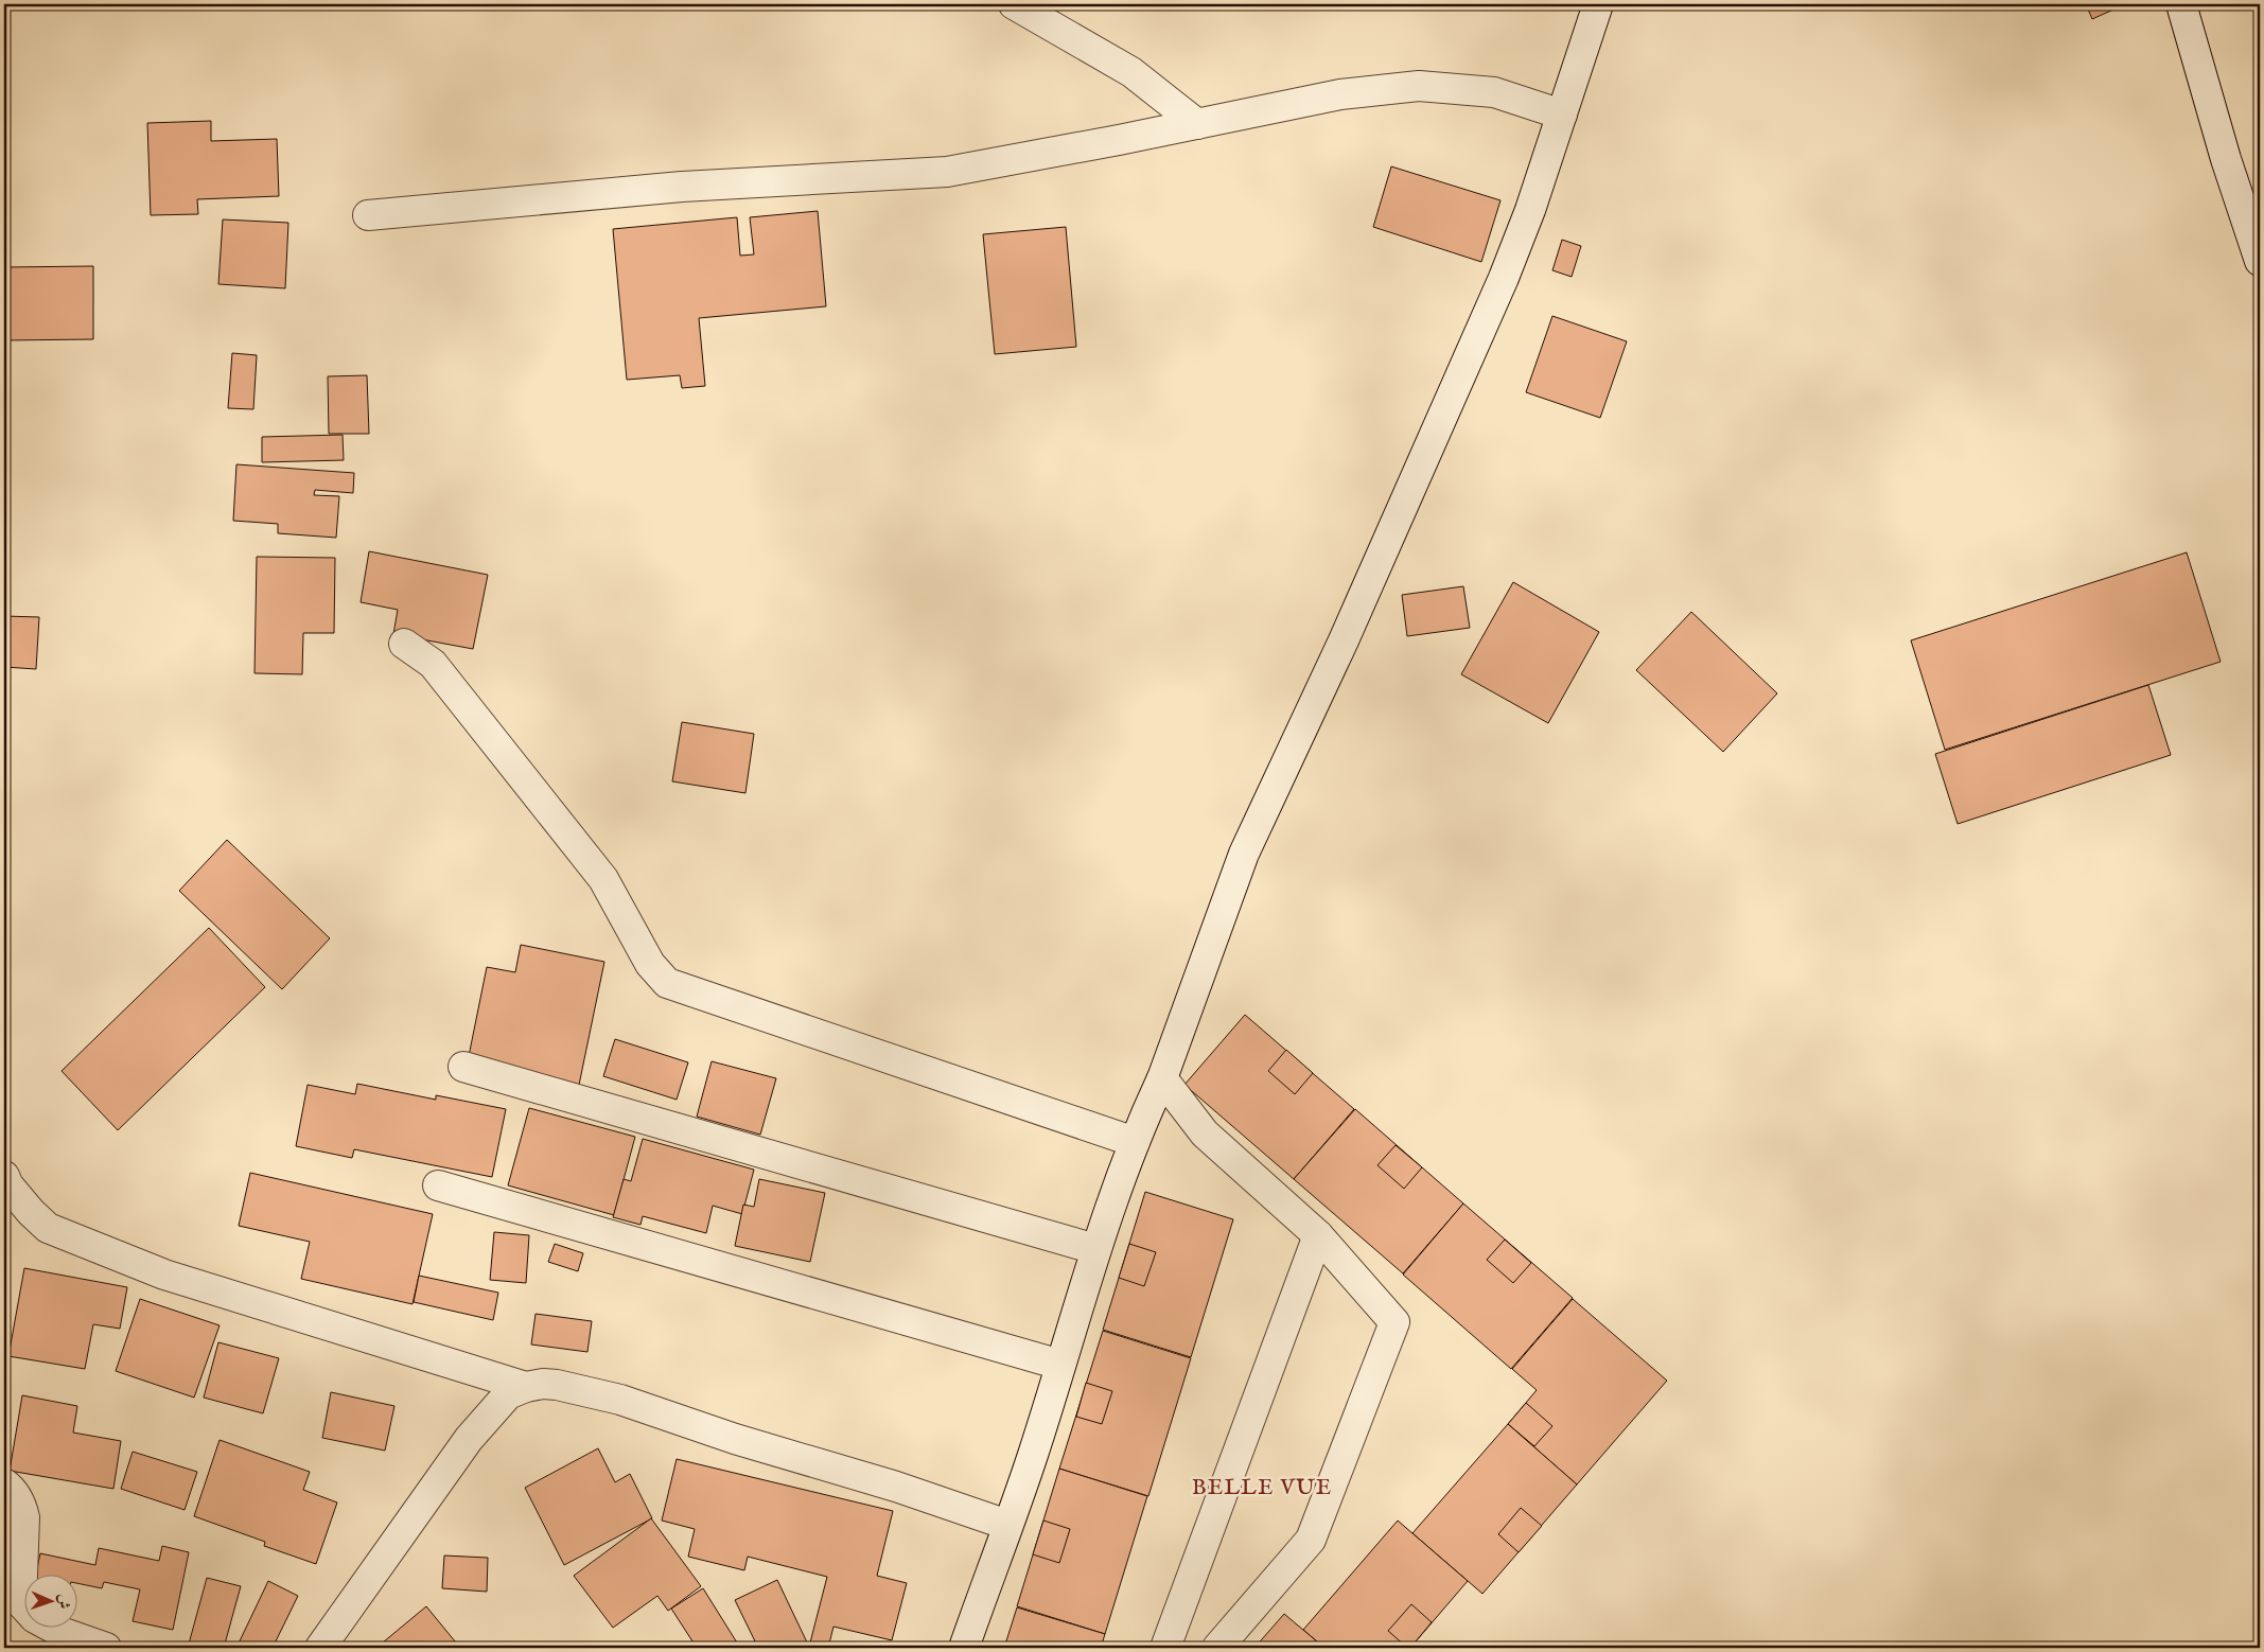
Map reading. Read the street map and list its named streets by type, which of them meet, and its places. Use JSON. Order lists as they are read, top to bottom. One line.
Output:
{"districts":["BELLE VUE"],"north":"right"}
